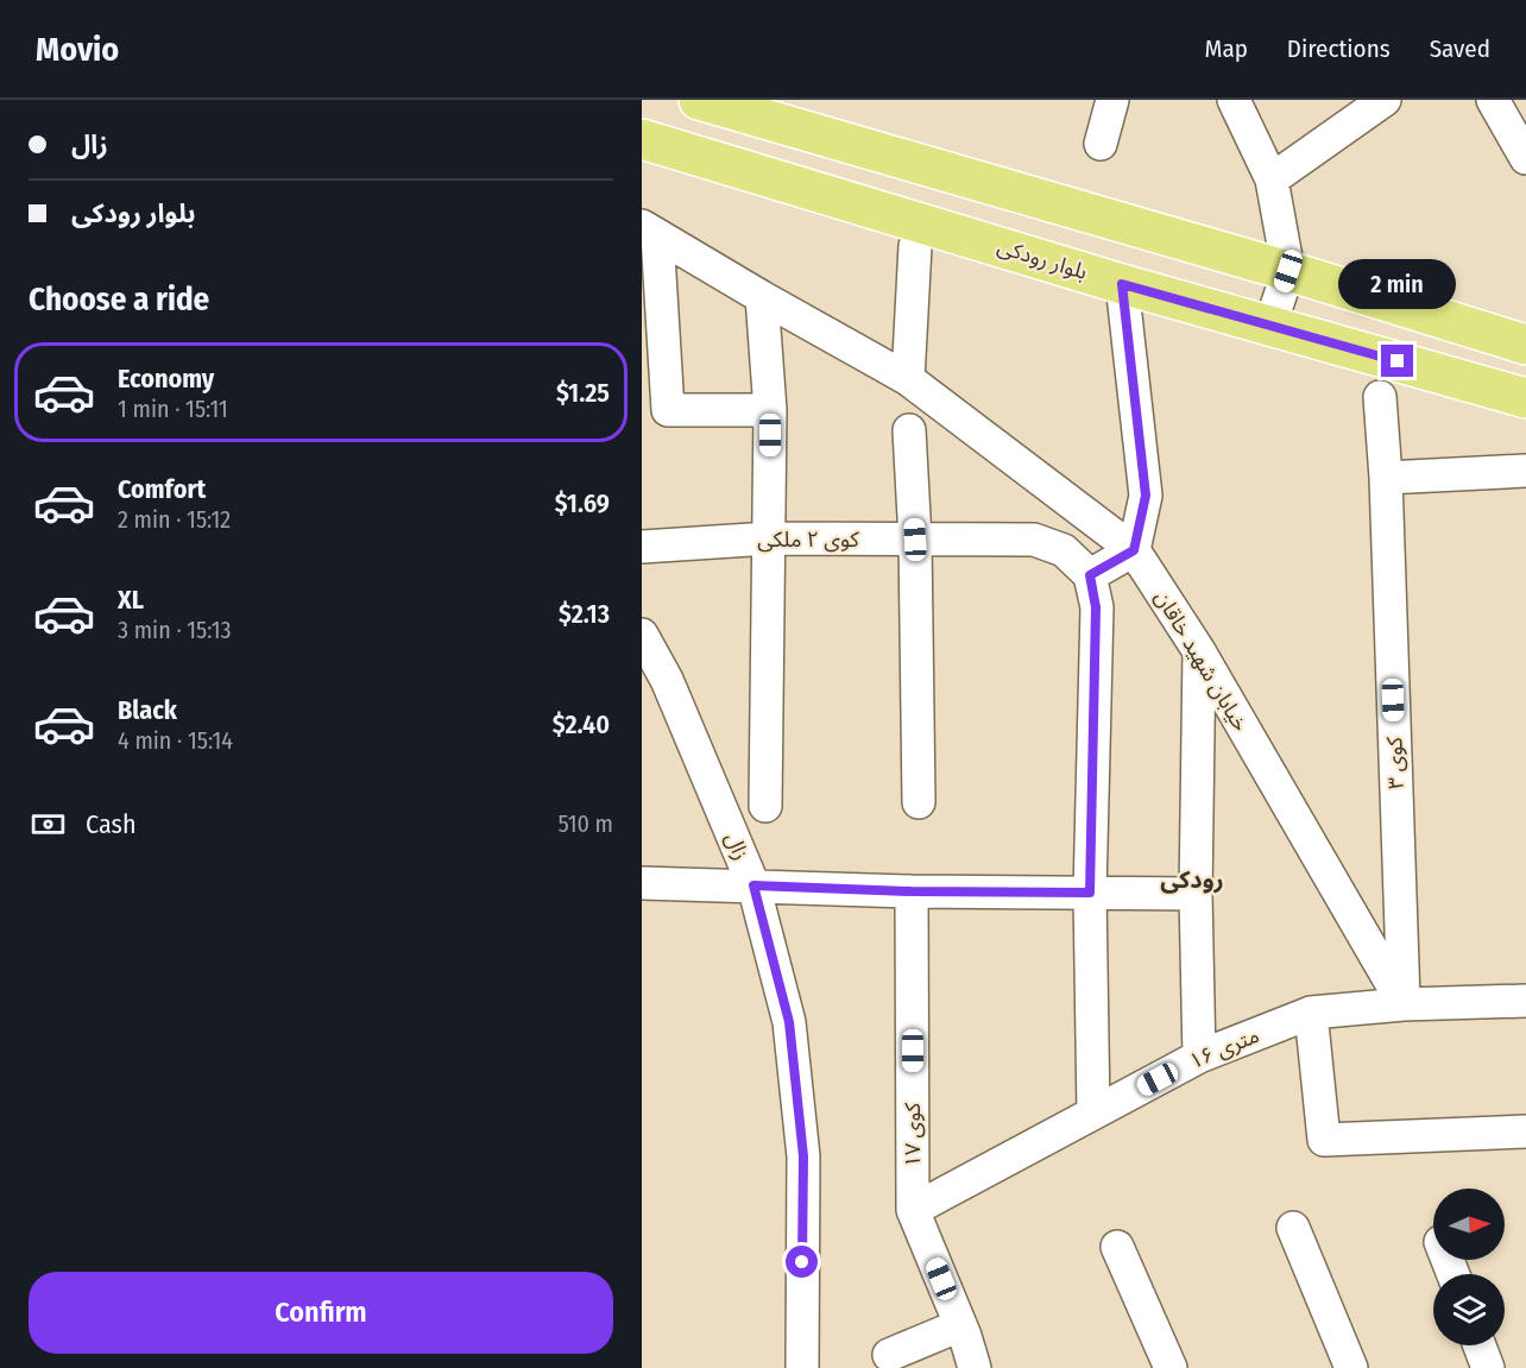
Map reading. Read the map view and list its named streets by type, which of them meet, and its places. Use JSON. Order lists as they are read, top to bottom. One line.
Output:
{"streets":{"main road":["بلوار رودکی"],"street":["کوی ۲ ملکی","خیابان شهید خاقان","کوی ۳","زال","۱۶ متری","کوی ۱۷"]},"crossings":[["خیابان شهید خاقان","کوی ۳"],["خیابان شهید خاقان","۱۶ متری"],["کوی ۳","۱۶ متری"],["۱۶ متری","کوی ۱۷"]],"districts":["رودکی"],"north":"right","page":{"header":"Movio","nav":["Map","Directions","Saved"],"banner":["زال","بلوار رودکی"],"heading":"Choose a ride","bubble":"2 min","list":[{"name":"Economy","note":"1 min · 15:11","value":"$1.25"},{"name":"Comfort","note":"2 min · 15:12","value":"$1.69"},{"name":"XL","note":"3 min · 15:13","value":"$2.13"},{"name":"Black","note":"4 min · 15:14","value":"$2.40"}],"pay":["Cash","510 m"],"buttons":"Confirm"}}
